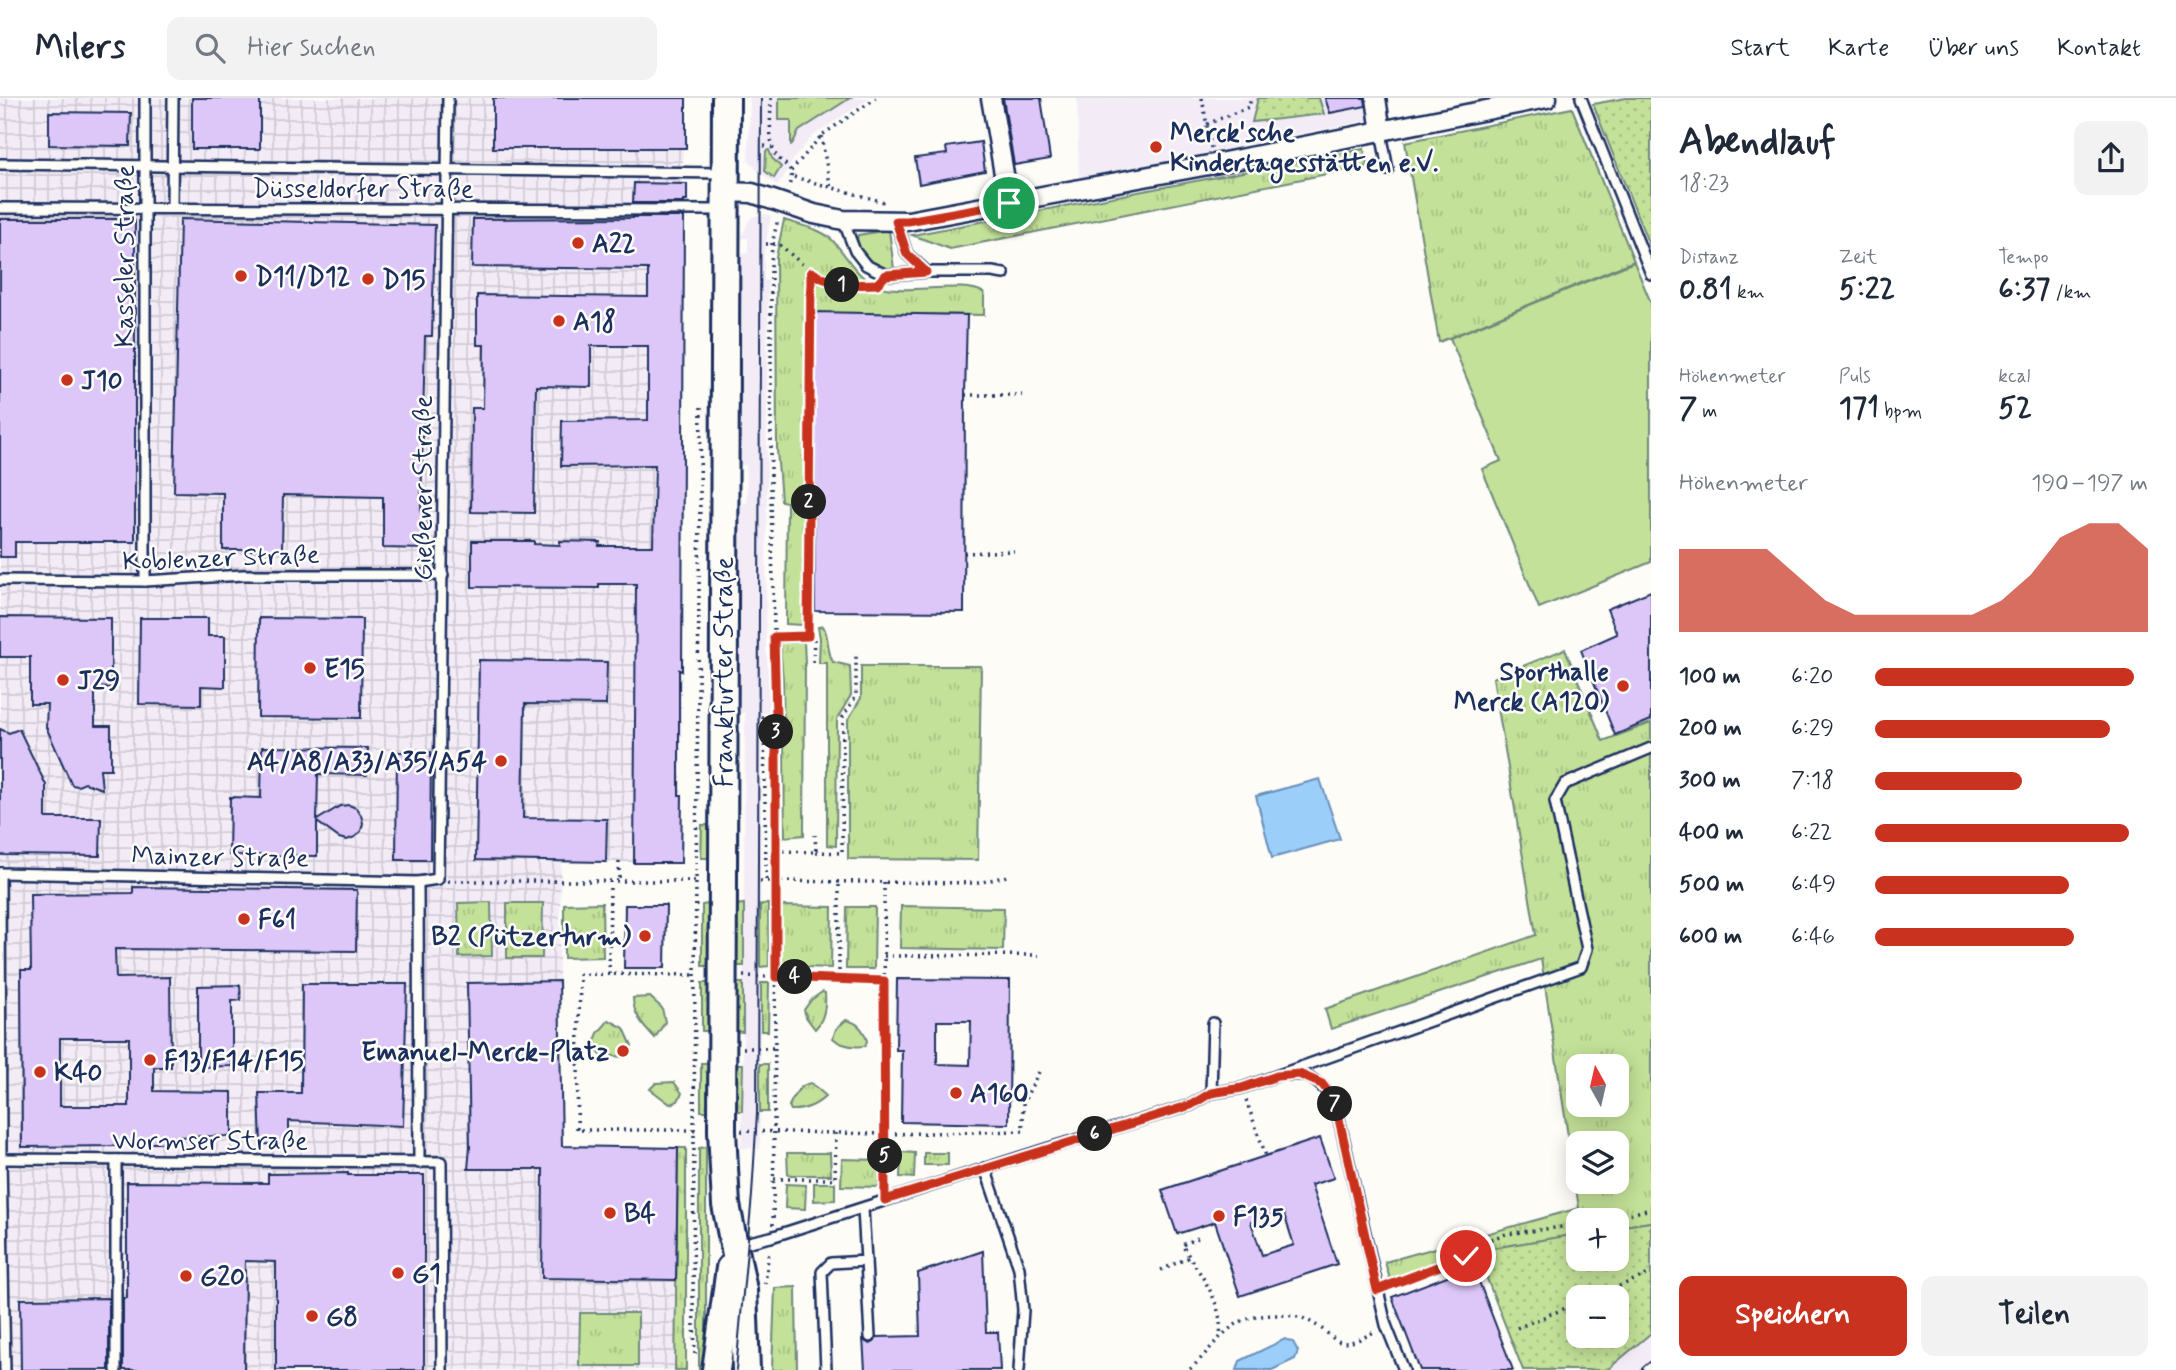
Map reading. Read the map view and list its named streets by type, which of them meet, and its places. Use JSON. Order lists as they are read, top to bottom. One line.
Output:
{"streets":{"main road":["Frankfurter Straße"],"lane":["Düsseldorfer Straße","Kasseler Straße","Gießener Straße","Koblenzer Straße","Mainzer Straße","Wormser Straße"]},"crossings":[["Düsseldorfer Straße","Kasseler Straße"],["Düsseldorfer Straße","Gießener Straße"],["Düsseldorfer Straße","Frankfurter Straße"],["Kasseler Straße","Koblenzer Straße"],["Gießener Straße","Koblenzer Straße"],["Gießener Straße","Mainzer Straße"]],"places":["Merck'sche Kindertagesstätten e.V.","A22","D11/D12","D15","A18","J10","E15","J29","Sporthalle Merck (A120)","A4/A8/A33/A35/A54","F61","B2 (Pützerturm)","Emanuel-Merck-Platz","F13/F14/F15","K40","A160","B4","F135","G1","G20","G8"],"north":"top","page":{"header":"Milers","search":"Hier suchen","nav":["Start","Karte","Über uns","Kontakt"],"heading":["Abendlauf","18:23"],"stats":[["Distanz","0.81 km"],["Zeit","5:22"],["Tempo","6:37 /km"],["Höhenmeter","7 m"],["Puls","171 bpm"],["kcal","52"]],"pins":["1","2","3","4","7","6","5"],"chart":["Höhenmeter","190–197 m"],"list":[{"name":"100 m","note":"6:20"},{"name":"200 m","note":"6:29"},{"name":"300 m","note":"7:18"},{"name":"400 m","note":"6:22"},{"name":"500 m","note":"6:49"},{"name":"600 m","note":"6:46"}],"map_buttons":["+","−"],"buttons":["Speichern","Teilen"]}}
